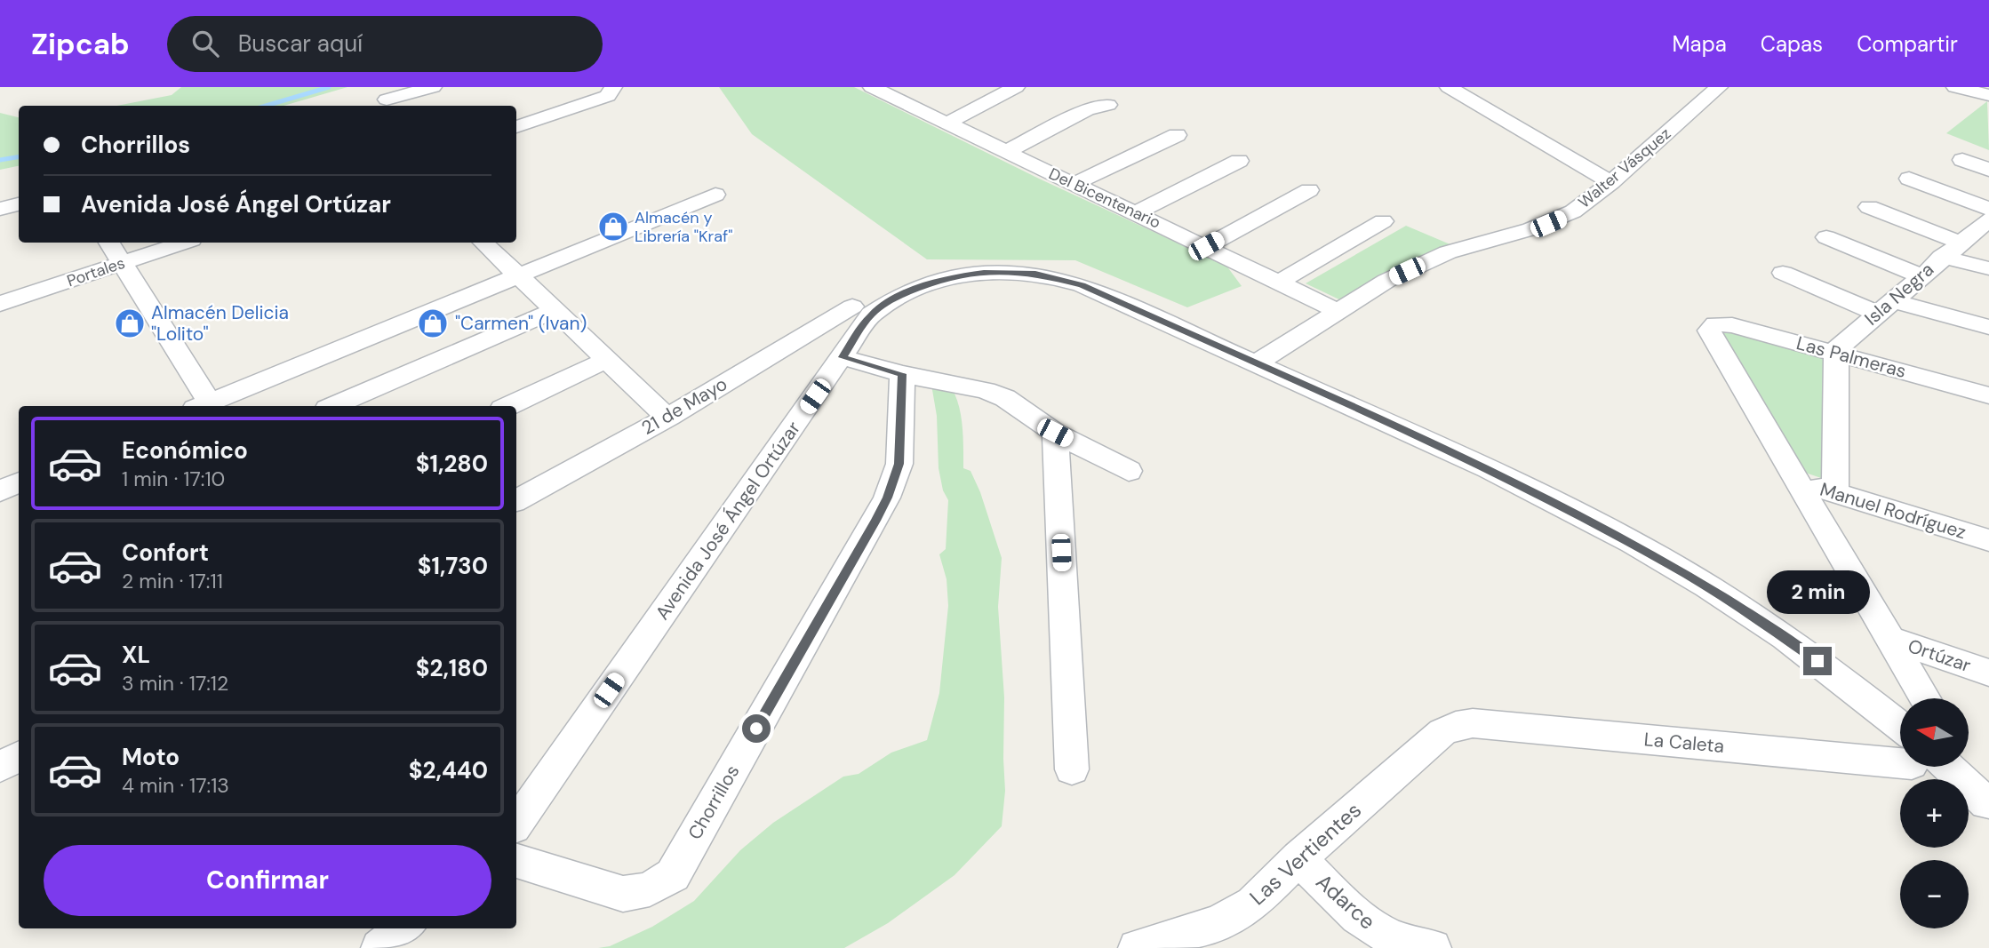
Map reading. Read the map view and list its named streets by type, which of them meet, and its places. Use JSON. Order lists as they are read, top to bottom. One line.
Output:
{"streets":{"street":["Walter Vásquez","Del Bicentenario","Portales","Isla Negra","Las Palmeras","21 de Mayo","Manuel Rodríguez","Avenida José Ángel Ortúzar","Ortúzar","La Caleta","Chorrillos","Las Vertientes","Adarce"]},"crossings":[["Walter Vásquez","Del Bicentenario"],["Walter Vásquez","Avenida José Ángel Ortúzar"],["Isla Negra","Las Palmeras"],["Las Palmeras","Manuel Rodríguez"],["La Caleta","Las Vertientes"],["Las Vertientes","Adarce"]],"places":{"shop":["Almacén y Librería \"Kraf\"","Almacén Delicia \"Lolito\"","\"Carmen\" (Ivan)"]},"north":"left","page":{"header":"Zipcab","search":"Buscar aquí","nav":["Mapa","Capas","Compartir"],"banner":["Chorrillos","Avenida José Ángel Ortúzar"],"list":[{"name":"Económico","note":"1 min · 17:10","value":"$1,280"},{"name":"Confort","note":"2 min · 17:11","value":"$1,730"},{"name":"XL","note":"3 min · 17:12","value":"$2,180"},{"name":"Moto","note":"4 min · 17:13","value":"$2,440"}],"bubble":"2 min","map_buttons":["+","−"],"buttons":"Confirmar"}}
